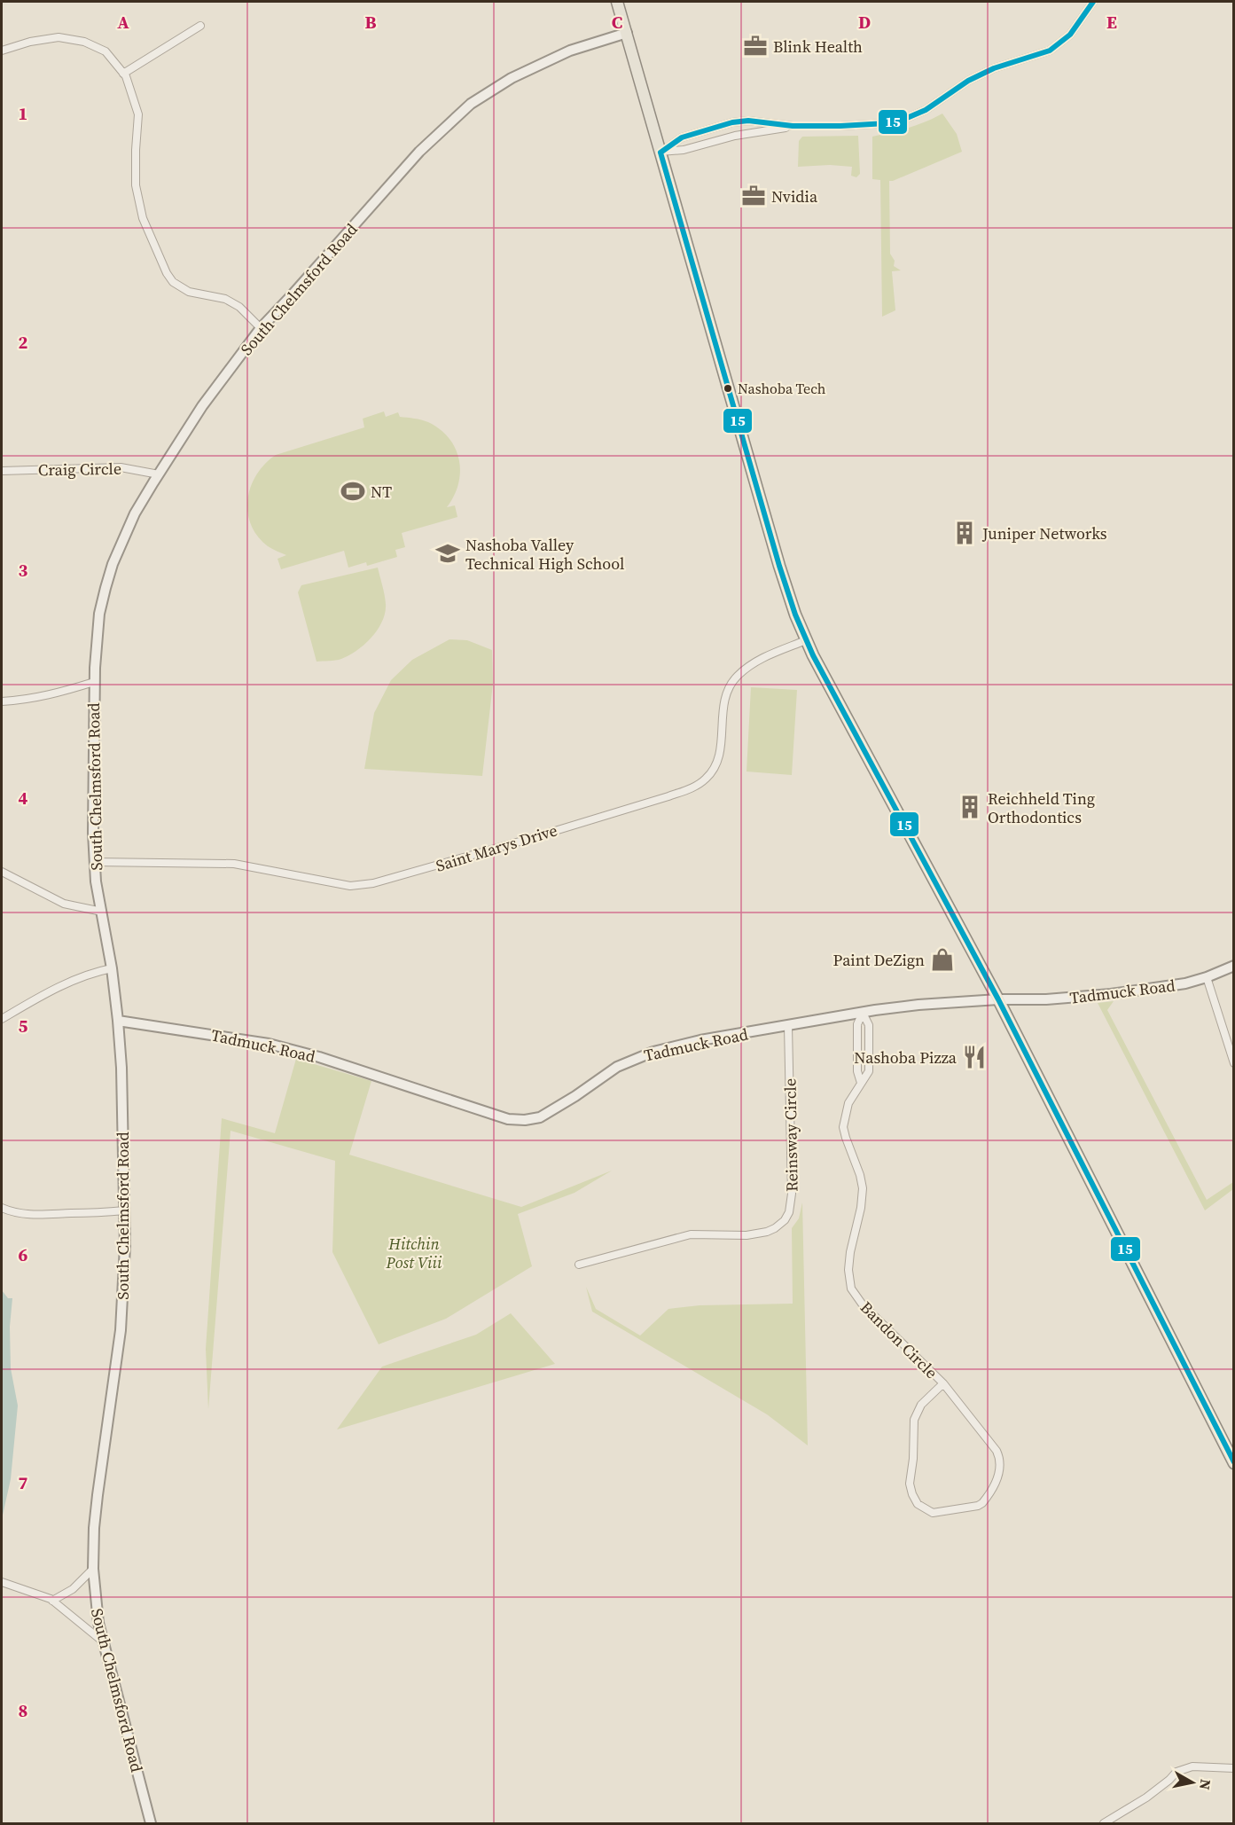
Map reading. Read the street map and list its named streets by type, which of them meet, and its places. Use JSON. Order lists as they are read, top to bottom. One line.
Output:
{"streets":{"main road":["South Chelmsford Road","Tadmuck Road"],"street":["Craig Circle","Saint Marys Drive","Reinsway Circle","Bandon Circle"]},"crossings":[["South Chelmsford Road","Craig Circle"],["South Chelmsford Road","Saint Marys Drive"],["South Chelmsford Road","Tadmuck Road"],["Tadmuck Road","Reinsway Circle"],["Tadmuck Road","Bandon Circle"]],"parks":["Hitchin Post Viii"],"places":{"office":["Blink Health","Nvidia"],"other":["Nashoba Tech"],"sports":["NT"],"building":["Juniper Networks","Reichheld Ting Orthodontics"],"school or university":["Nashoba Valley Technical High School"],"shop":["Paint DeZign"],"restaurant":["Nashoba Pizza"]},"lines":["transit line 15"],"north":"right","grid":{"columns":["A","B","C","D","E"],"rows":["1","2","3","4","5","6","7","8"]}}
